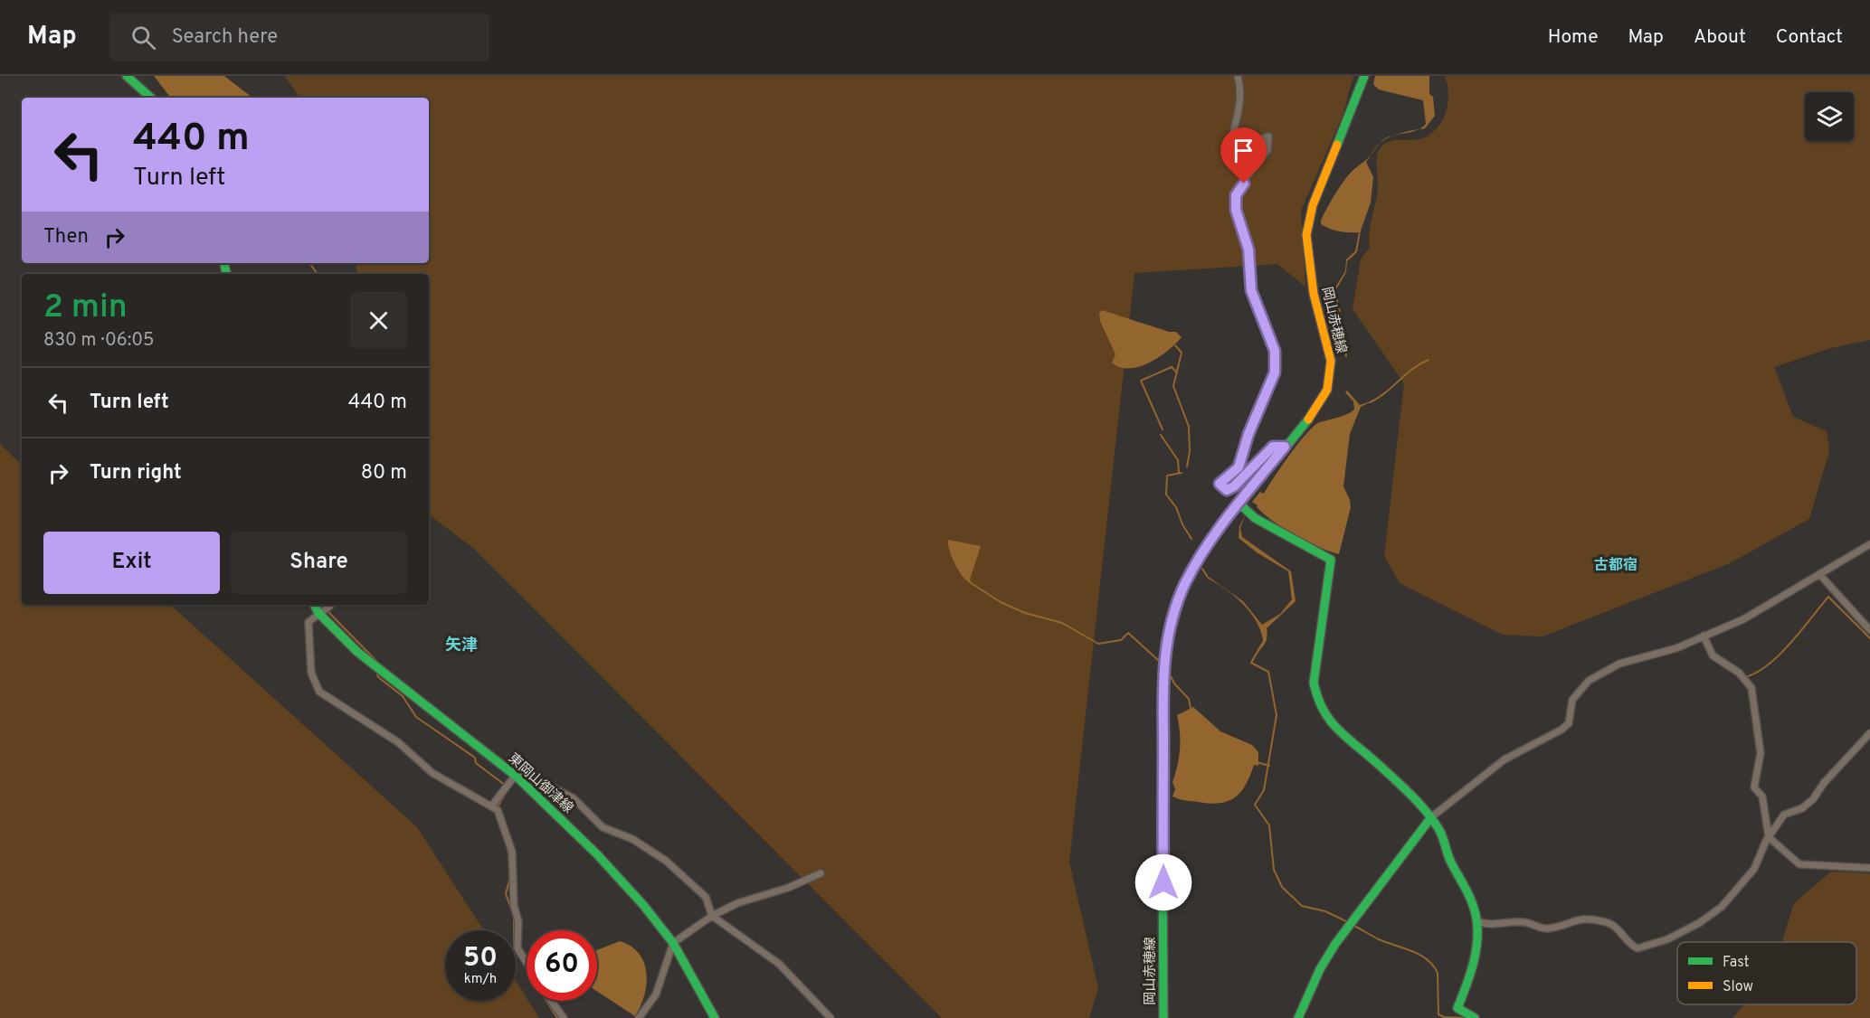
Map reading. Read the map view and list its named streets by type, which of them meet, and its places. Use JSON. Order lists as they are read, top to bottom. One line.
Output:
{"streets":{"main road":["岡山赤穂線","東岡山御津線"]},"districts":["古都宿","矢津"],"legend":["Fast","Slow"],"page":{"header":"Map","search":"Search here","nav":["Home","Map","About","Contact"],"turn":["440 m","Turn left"],"then":"Then","heading":["2 min","830 m · 06:05"],"list":[{"name":"Turn left","value":"440 m"},{"name":"Turn right","value":"80 m"}],"buttons":["Exit","Share"],"speed":"50 km/h","limit":"60"}}
